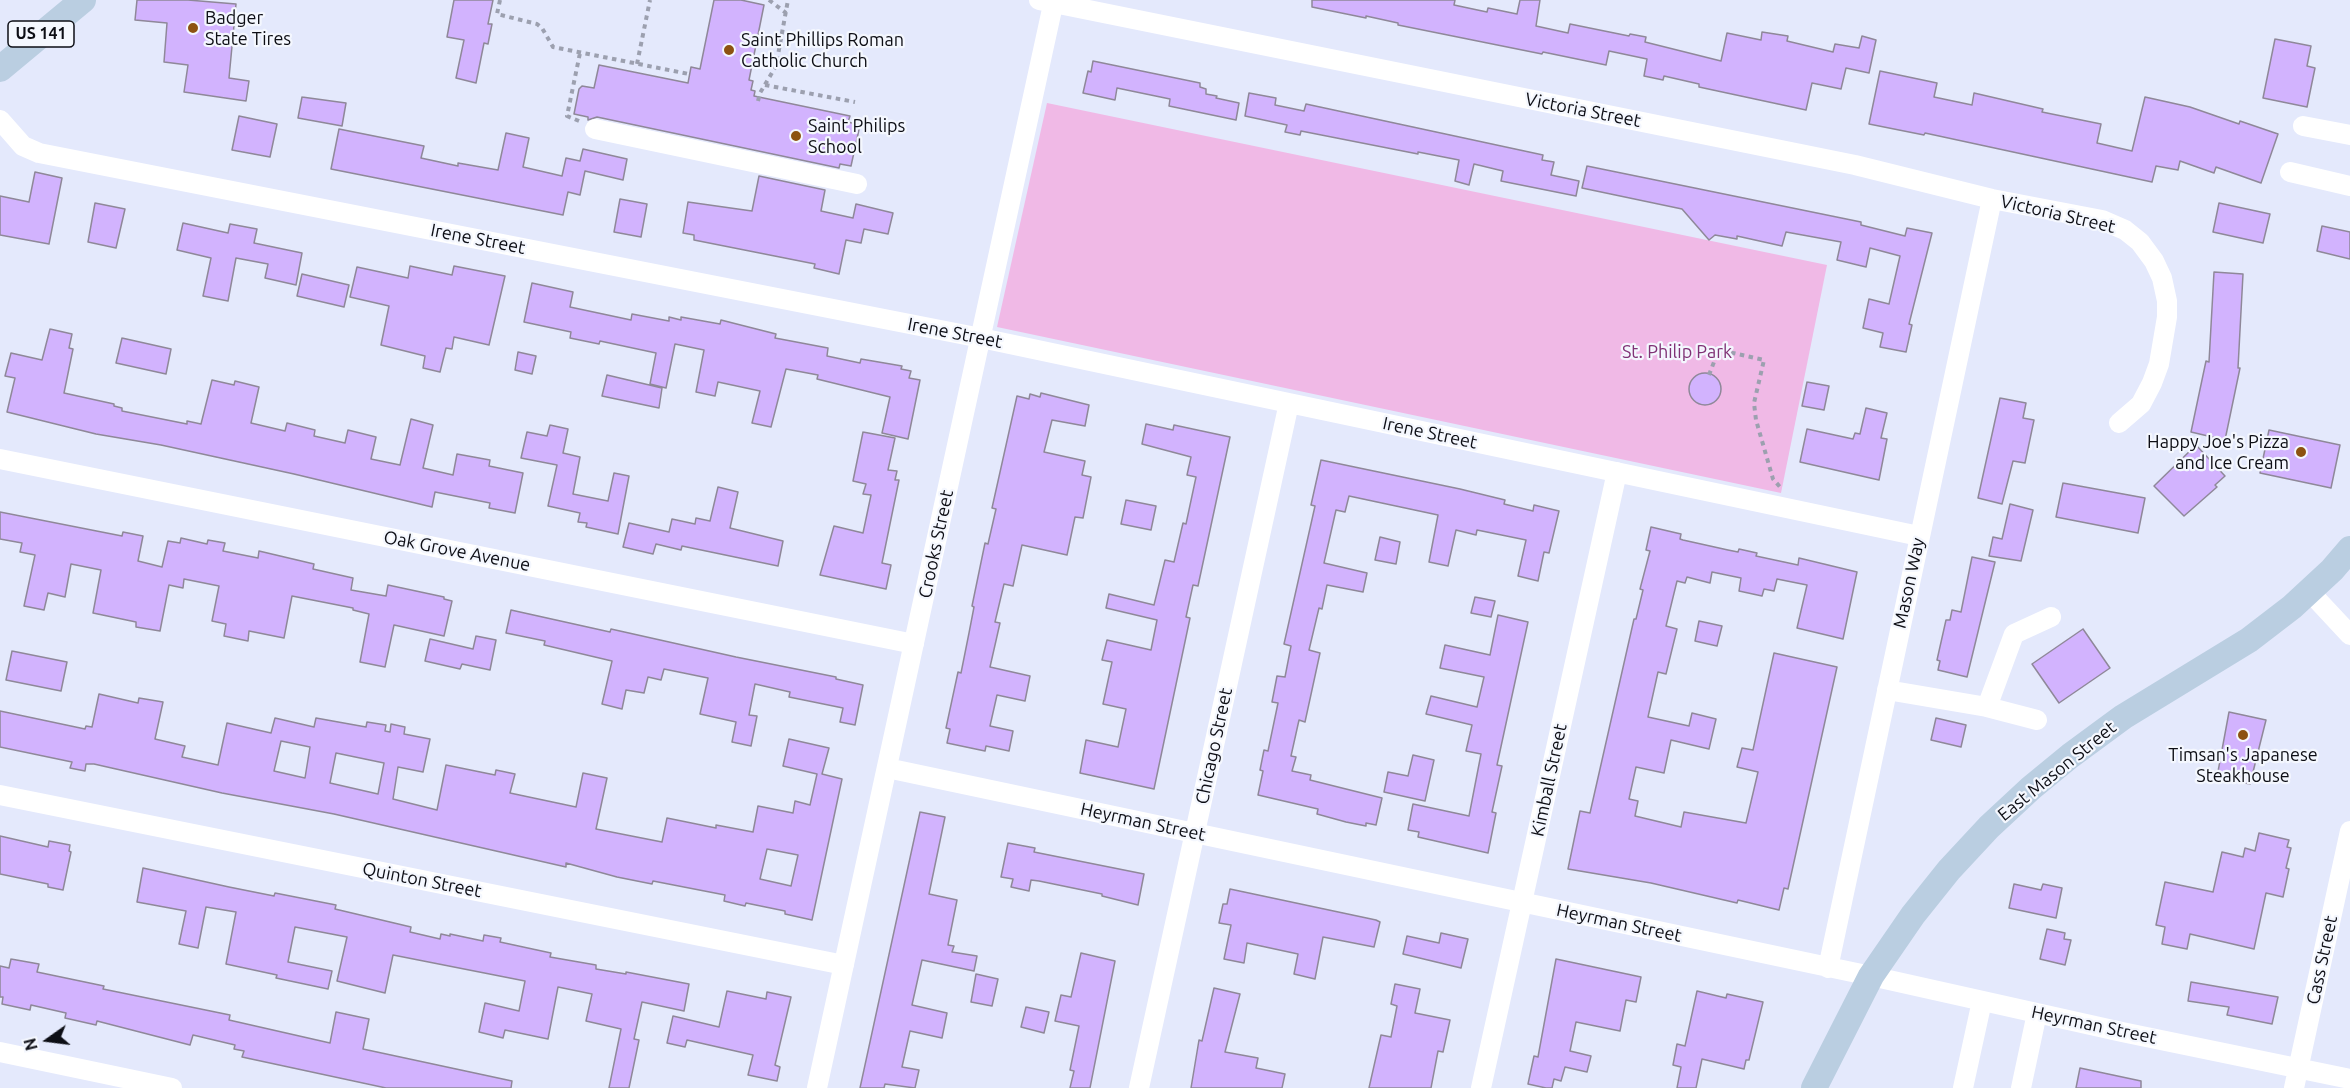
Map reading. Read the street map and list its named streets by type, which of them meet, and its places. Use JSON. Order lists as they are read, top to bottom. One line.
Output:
{"streets":{"main road":["US 141","East Mason Street"],"street":["Victoria Street","Irene Street","Crooks Street","Oak Grove Avenue","Mason Way","Chicago Street","Kimball Street","Heyrman Street","Quinton Street","Cass Street"]},"crossings":[["Victoria Street","Crooks Street"],["Victoria Street","Mason Way"],["Irene Street","Crooks Street"],["Irene Street","Mason Way"],["Irene Street","Chicago Street"],["Irene Street","Kimball Street"],["Crooks Street","Oak Grove Avenue"],["Crooks Street","Heyrman Street"],["Crooks Street","Quinton Street"],["Mason Way","Heyrman Street"],["Chicago Street","Heyrman Street"],["East Mason Street","Heyrman Street"],["Kimball Street","Heyrman Street"],["Heyrman Street","Cass Street"]],"parks":["St. Philip Park"],"places":["Badger State Tires","Saint Phillips Roman Catholic Church","Saint Philips School","Happy Joe's Pizza and Ice Cream","Timsan's Japanese Steakhouse"],"north":"left"}
